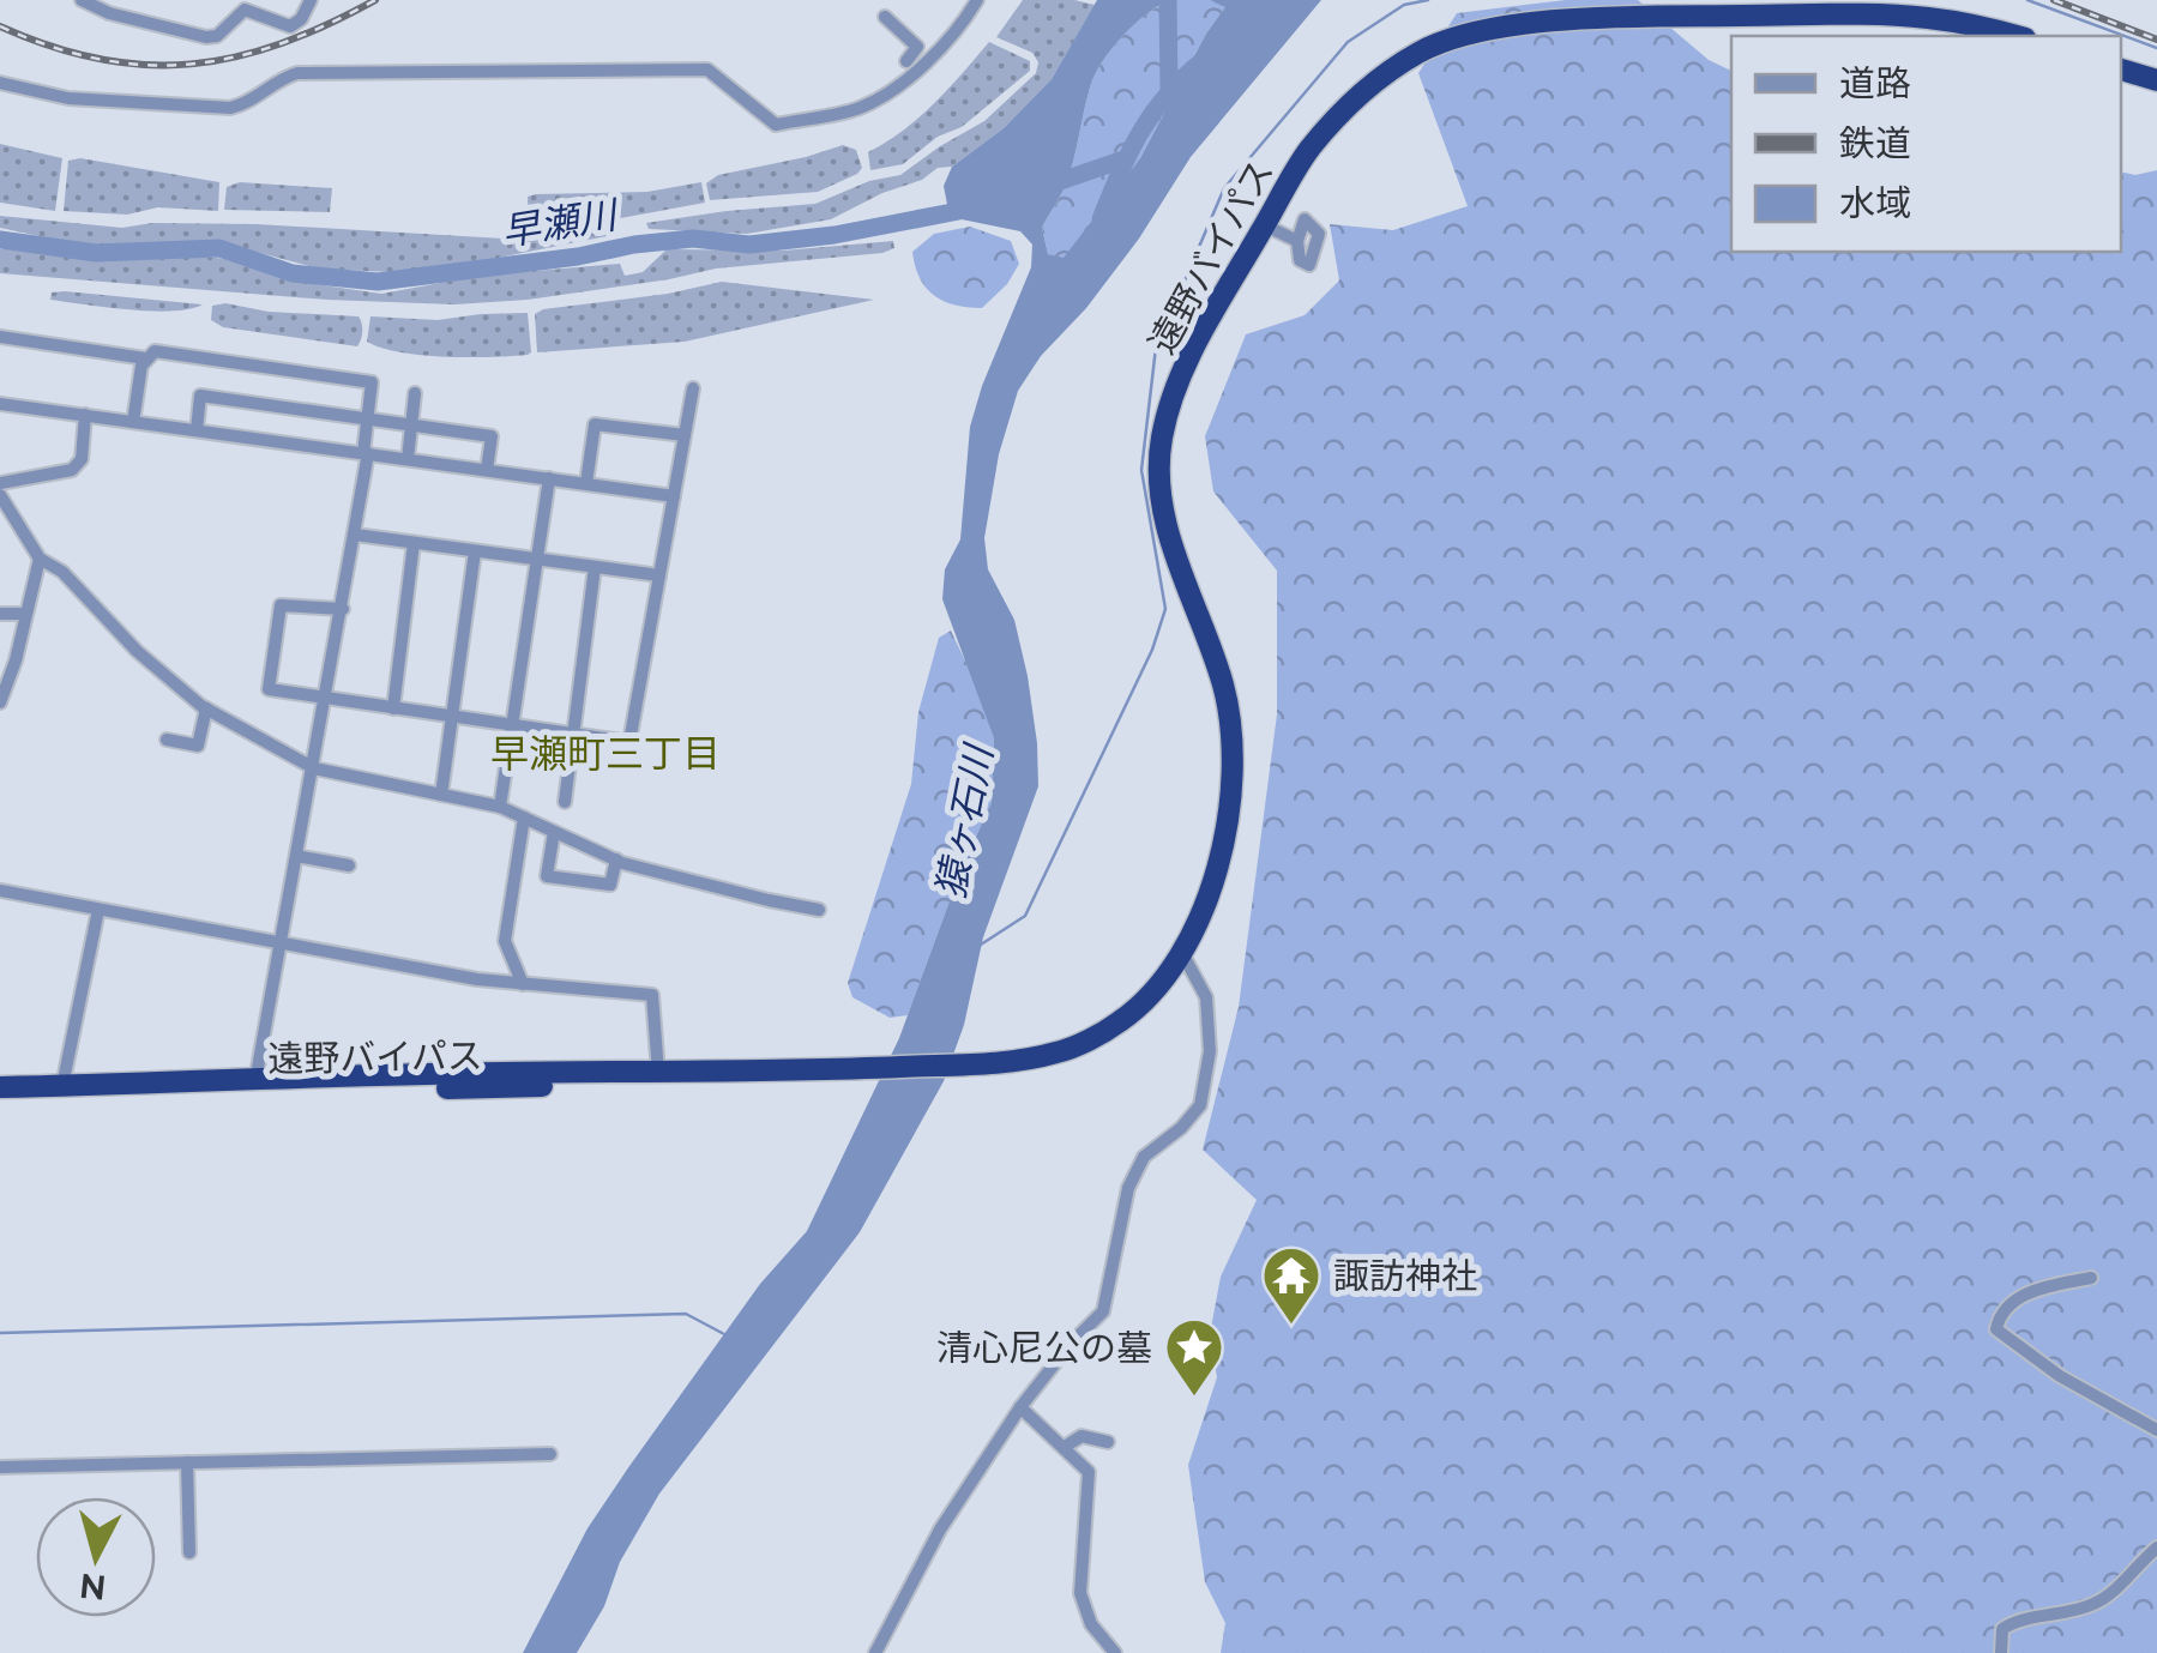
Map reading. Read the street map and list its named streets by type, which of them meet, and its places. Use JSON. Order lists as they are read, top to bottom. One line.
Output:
{"streets":{"highway":["遠野バイパス"]},"districts":["早瀬町三丁目"],"water":["早瀬川","猿ヶ石川"],"places":{"temple":["諏訪神社"],"place":["清心尼公の墓"]},"legend":["道路","鉄道","水域"],"north":"bottom"}
